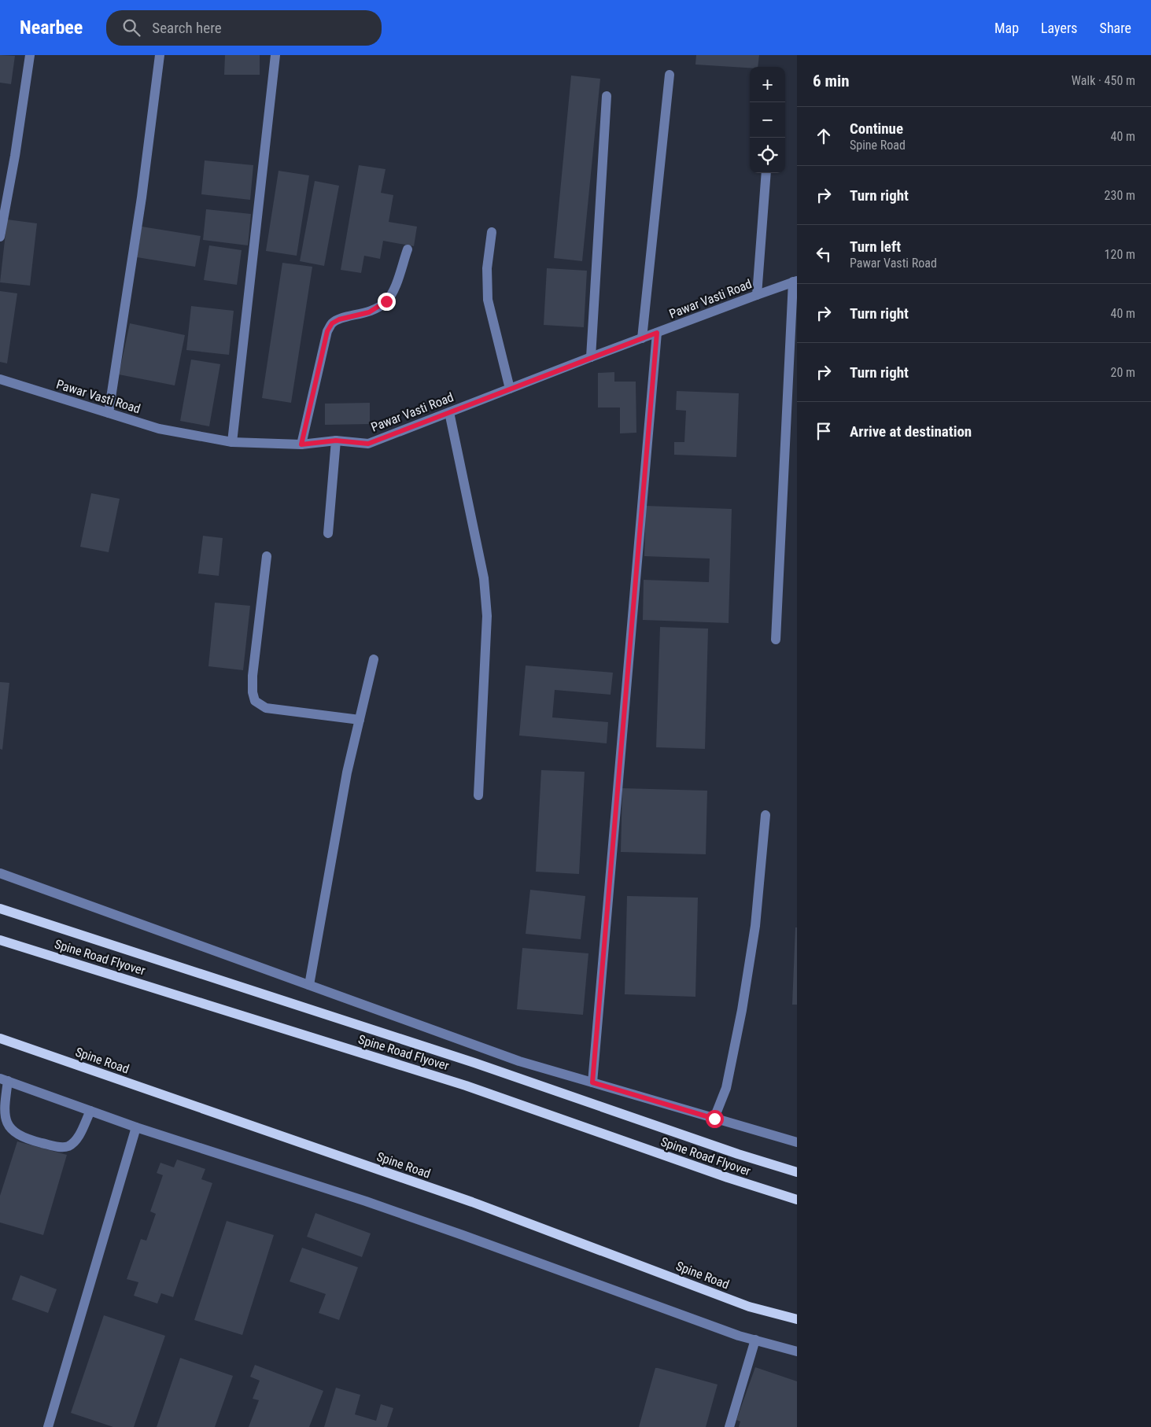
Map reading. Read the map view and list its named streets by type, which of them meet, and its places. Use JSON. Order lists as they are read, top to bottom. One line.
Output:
{"streets":{"main road":["Spine Road Flyover","Spine Road"],"street":["Pawar Vasti Road"]},"page":{"header":"Nearbee","search":"Search here","nav":["Map","Layers","Share"],"heading":["6 min","Walk · 450 m"],"map_buttons":["+","−"],"list":[["Continue","Spine Road","40 m"],["Turn right","230 m"],["Turn left","Pawar Vasti Road","120 m"],["Turn right","40 m"],["Turn right","20 m"],"Arrive at destination"]}}
